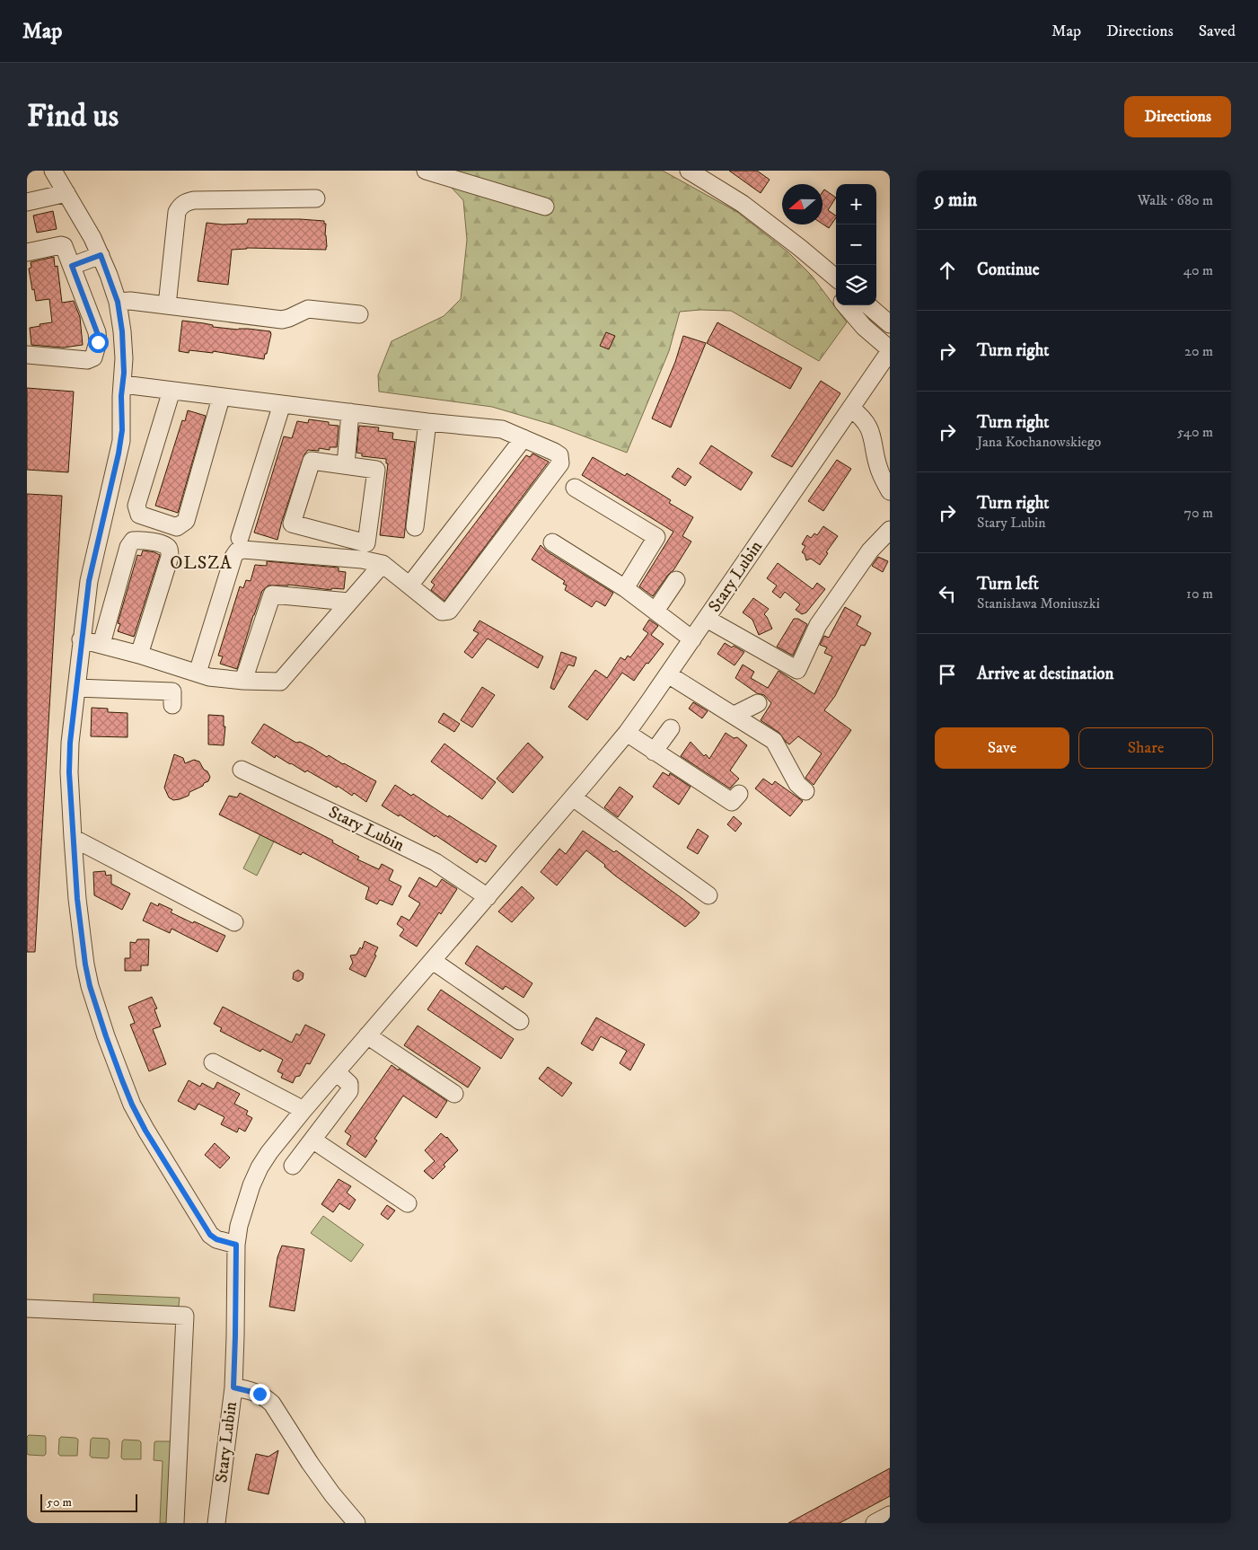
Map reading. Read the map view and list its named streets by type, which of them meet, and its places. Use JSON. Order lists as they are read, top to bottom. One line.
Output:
{"streets":{"street":["Stary Lubin"]},"districts":["OLSZA"],"scale_bar":"50 m","north":"left","page":{"header":"Map","nav":["Map","Directions","Saved"],"buttons":["Directions",["Save","Share"]],"title":"Find us","heading":["9 min","Walk · 680 m"],"map_buttons":["+","−"],"list":[["Continue","40 m"],["Turn right","20 m"],["Turn right","Jana Kochanowskiego","540 m"],["Turn right","Stary Lubin","70 m"],["Turn left","Stanisława Moniuszki","10 m"],"Arrive at destination"],"scale":"50 m"}}
